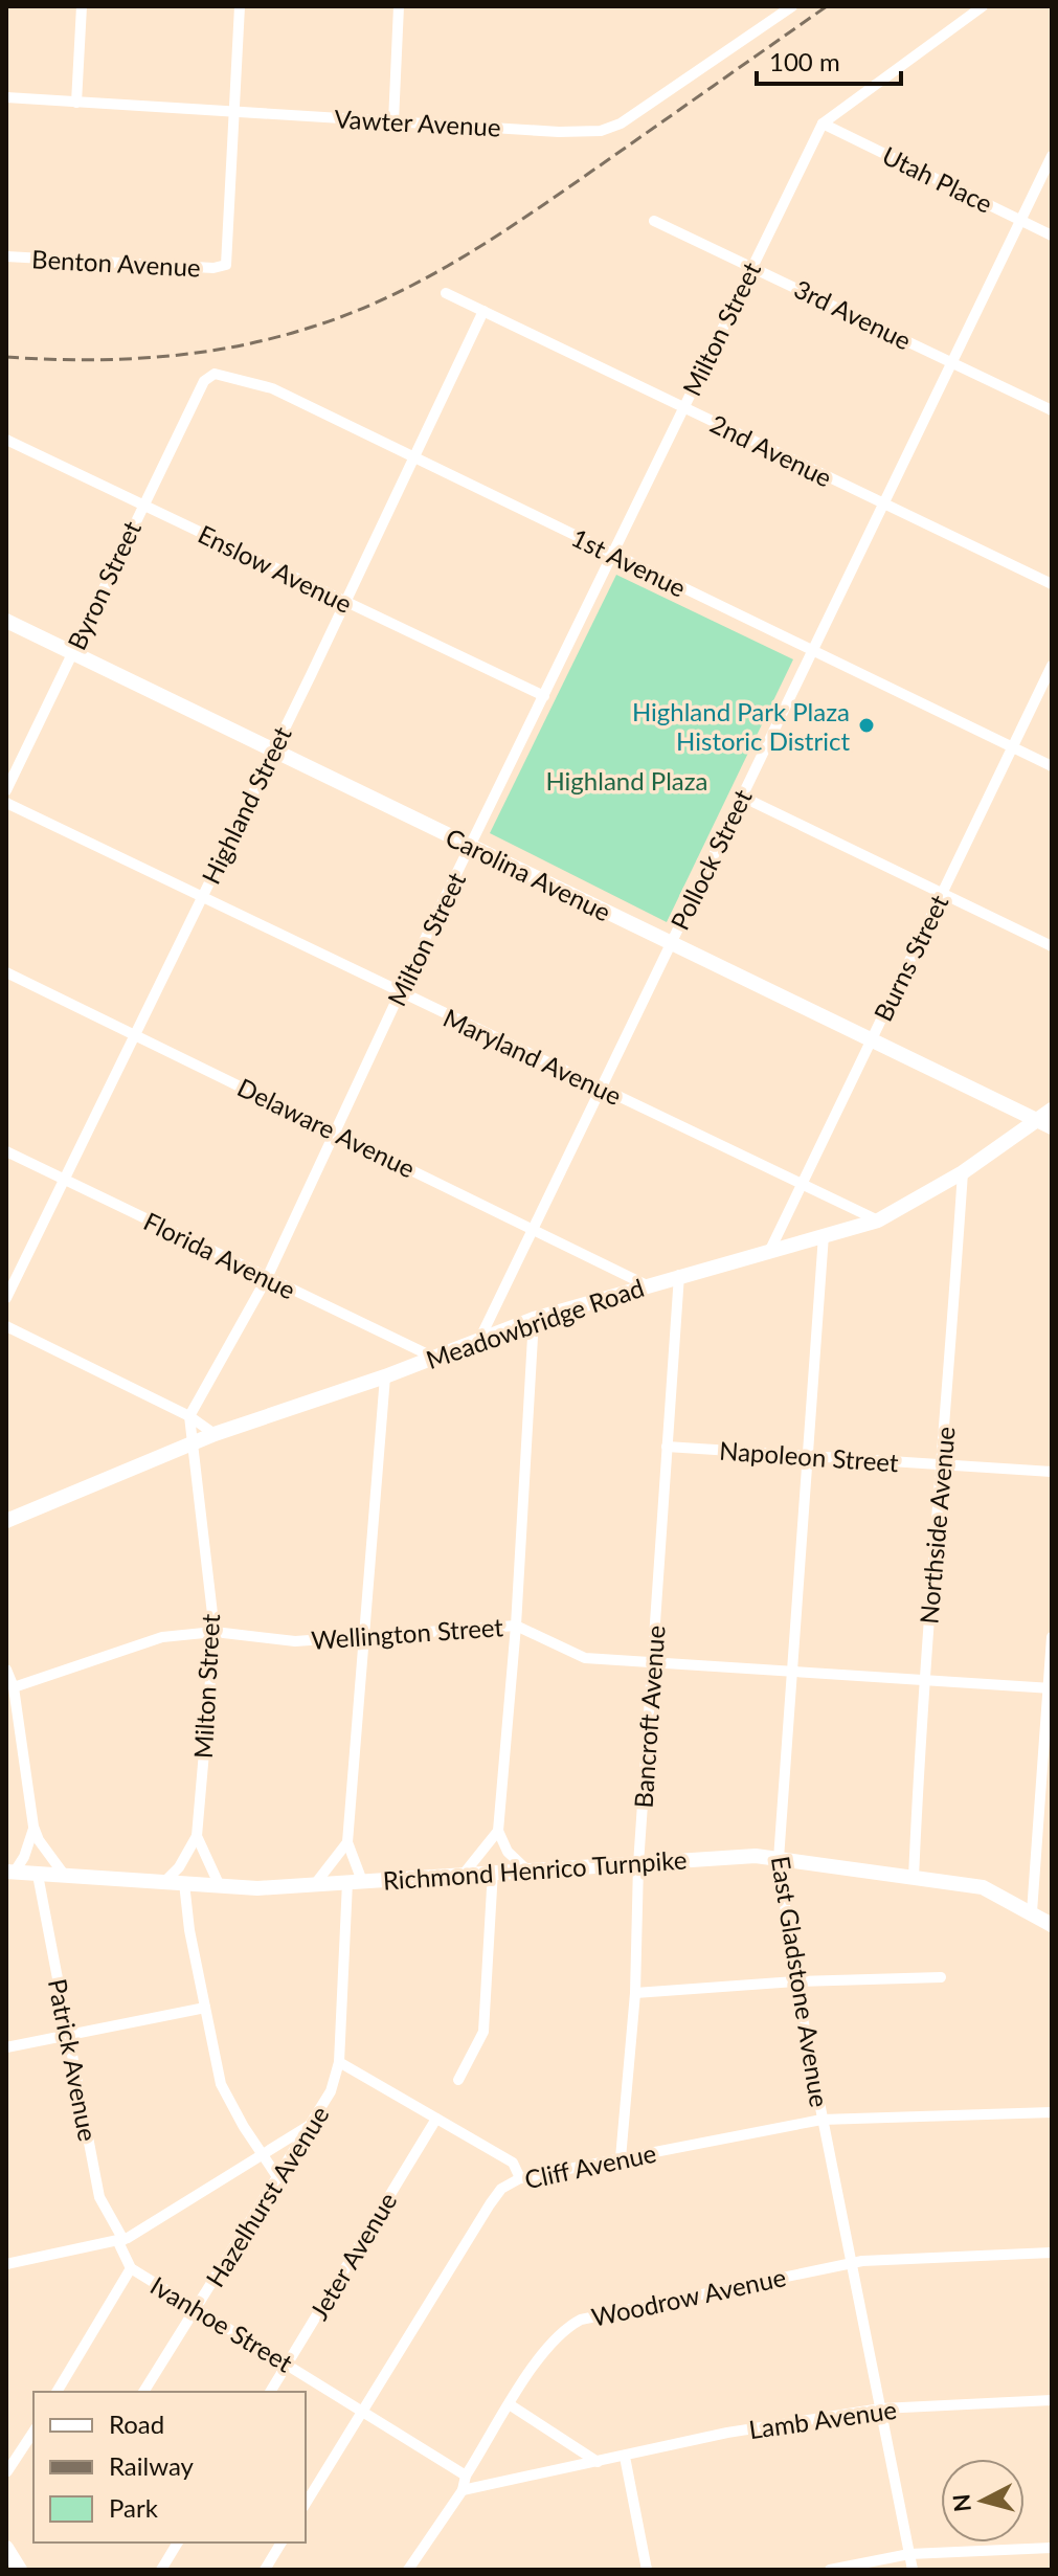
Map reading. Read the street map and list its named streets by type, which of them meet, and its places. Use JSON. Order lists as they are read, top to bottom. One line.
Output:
{"streets":{"street":["Vawter Avenue","Utah Place","Benton Avenue","3rd Avenue","Milton Street","2nd Avenue","1st Avenue","Enslow Avenue","Byron Street","Highland Street","Pollock Street","Carolina Avenue","Burns Street","Maryland Avenue","Delaware Avenue","Florida Avenue","Meadowbridge Road","Napoleon Street","Northside Avenue","Wellington Street","Bancroft Avenue","Richmond Henrico Turnpike","East Gladstone Avenue","Patrick Avenue","Cliff Avenue","Hazelhurst Avenue","Jeter Avenue","Woodrow Avenue","Ivanhoe Street","Lamb Avenue"]},"crossings":[["Vawter Avenue","Benton Avenue"],["Utah Place","Milton Street"],["Utah Place","Pollock Street"],["3rd Avenue","Milton Street"],["3rd Avenue","Pollock Street"],["Milton Street","2nd Avenue"],["Milton Street","1st Avenue"],["Milton Street","Enslow Avenue"],["Milton Street","Carolina Avenue"],["Milton Street","Maryland Avenue"],["Milton Street","Delaware Avenue"],["Milton Street","Florida Avenue"],["Milton Street","Meadowbridge Road"],["Milton Street","Wellington Street"],["Milton Street","Richmond Henrico Turnpike"],["2nd Avenue","Highland Street"],["2nd Avenue","Pollock Street"],["1st Avenue","Byron Street"],["1st Avenue","Highland Street"],["1st Avenue","Pollock Street"],["1st Avenue","Burns Street"],["Enslow Avenue","Byron Street"],["Enslow Avenue","Highland Street"],["Byron Street","Carolina Avenue"],["Highland Street","Carolina Avenue"],["Highland Street","Maryland Avenue"],["Highland Street","Delaware Avenue"],["Highland Street","Florida Avenue"],["Pollock Street","Carolina Avenue"],["Pollock Street","Maryland Avenue"],["Pollock Street","Delaware Avenue"],["Pollock Street","Meadowbridge Road"],["Carolina Avenue","Burns Street"],["Carolina Avenue","Meadowbridge Road"],["Burns Street","Maryland Avenue"],["Burns Street","Meadowbridge Road"],["Maryland Avenue","Meadowbridge Road"],["Delaware Avenue","Meadowbridge Road"],["Florida Avenue","Meadowbridge Road"],["Meadowbridge Road","Northside Avenue"],["Meadowbridge Road","Bancroft Avenue"],["Meadowbridge Road","East Gladstone Avenue"],["Meadowbridge Road","Hazelhurst Avenue"],["Napoleon Street","Northside Avenue"],["Napoleon Street","Bancroft Avenue"],["Napoleon Street","East Gladstone Avenue"],["Northside Avenue","Wellington Street"],["Northside Avenue","Richmond Henrico Turnpike"],["Wellington Street","Bancroft Avenue"],["Wellington Street","East Gladstone Avenue"],["Wellington Street","Hazelhurst Avenue"],["Bancroft Avenue","Richmond Henrico Turnpike"],["Bancroft Avenue","Cliff Avenue"],["Richmond Henrico Turnpike","East Gladstone Avenue"],["Richmond Henrico Turnpike","Patrick Avenue"],["Richmond Henrico Turnpike","Hazelhurst Avenue"],["East Gladstone Avenue","Cliff Avenue"],["East Gladstone Avenue","Woodrow Avenue"],["East Gladstone Avenue","Lamb Avenue"],["Patrick Avenue","Ivanhoe Street"],["Cliff Avenue","Ivanhoe Street"],["Hazelhurst Avenue","Ivanhoe Street"],["Jeter Avenue","Ivanhoe Street"],["Woodrow Avenue","Ivanhoe Street"],["Woodrow Avenue","Lamb Avenue"]],"parks":["Highland Plaza"],"places":["Highland Park Plaza Historic District"],"legend":["Road","Railway","Park"],"scale_bar":"100 m","north":"left"}
